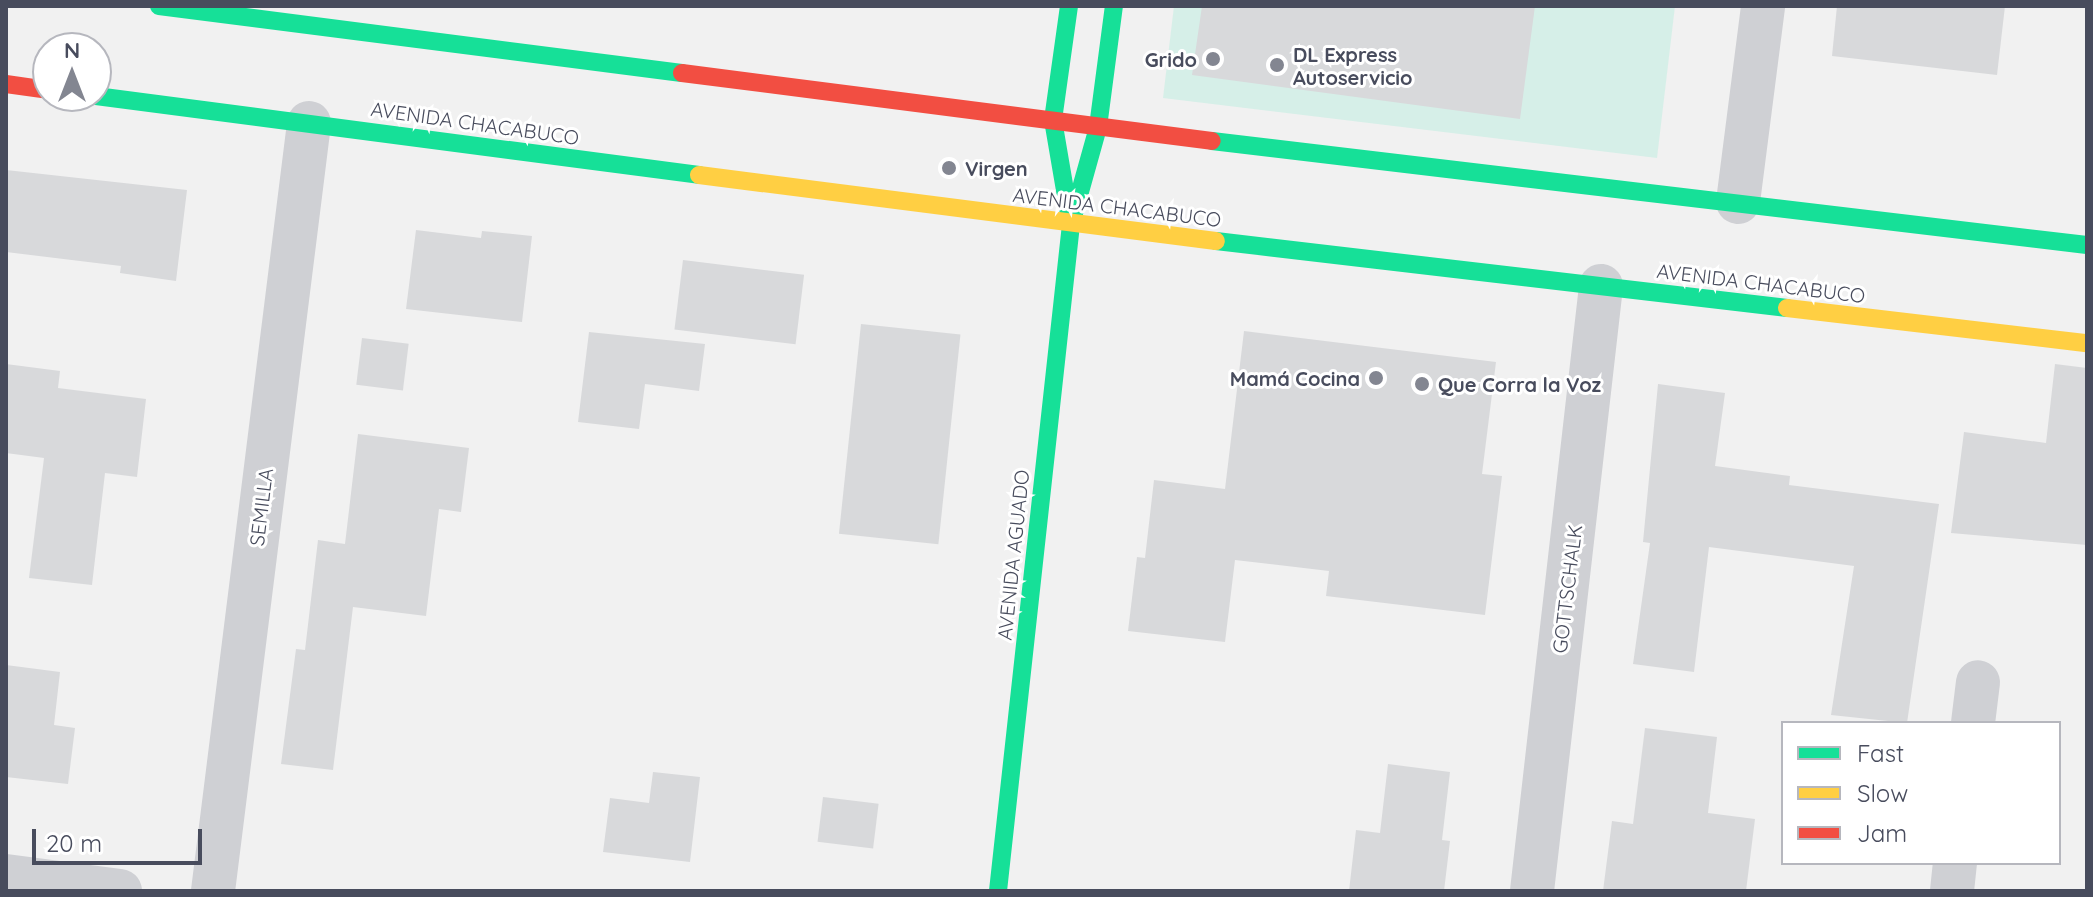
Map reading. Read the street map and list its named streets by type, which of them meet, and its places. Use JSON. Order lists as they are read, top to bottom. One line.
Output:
{"streets":{"main road":["AVENIDA CHACABUCO","AVENIDA AGUADO"],"street":["SEMILLA","GOTTSCHALK"]},"crossings":[["AVENIDA CHACABUCO","SEMILLA"],["AVENIDA CHACABUCO","AVENIDA AGUADO"],["AVENIDA CHACABUCO","GOTTSCHALK"]],"places":["Grido","DL Express Autoservicio","Virgen","Mamá Cocina","Que Corra la Voz"],"legend":["Fast","Slow","Jam"],"scale_bar":"20 m","north":"top"}
